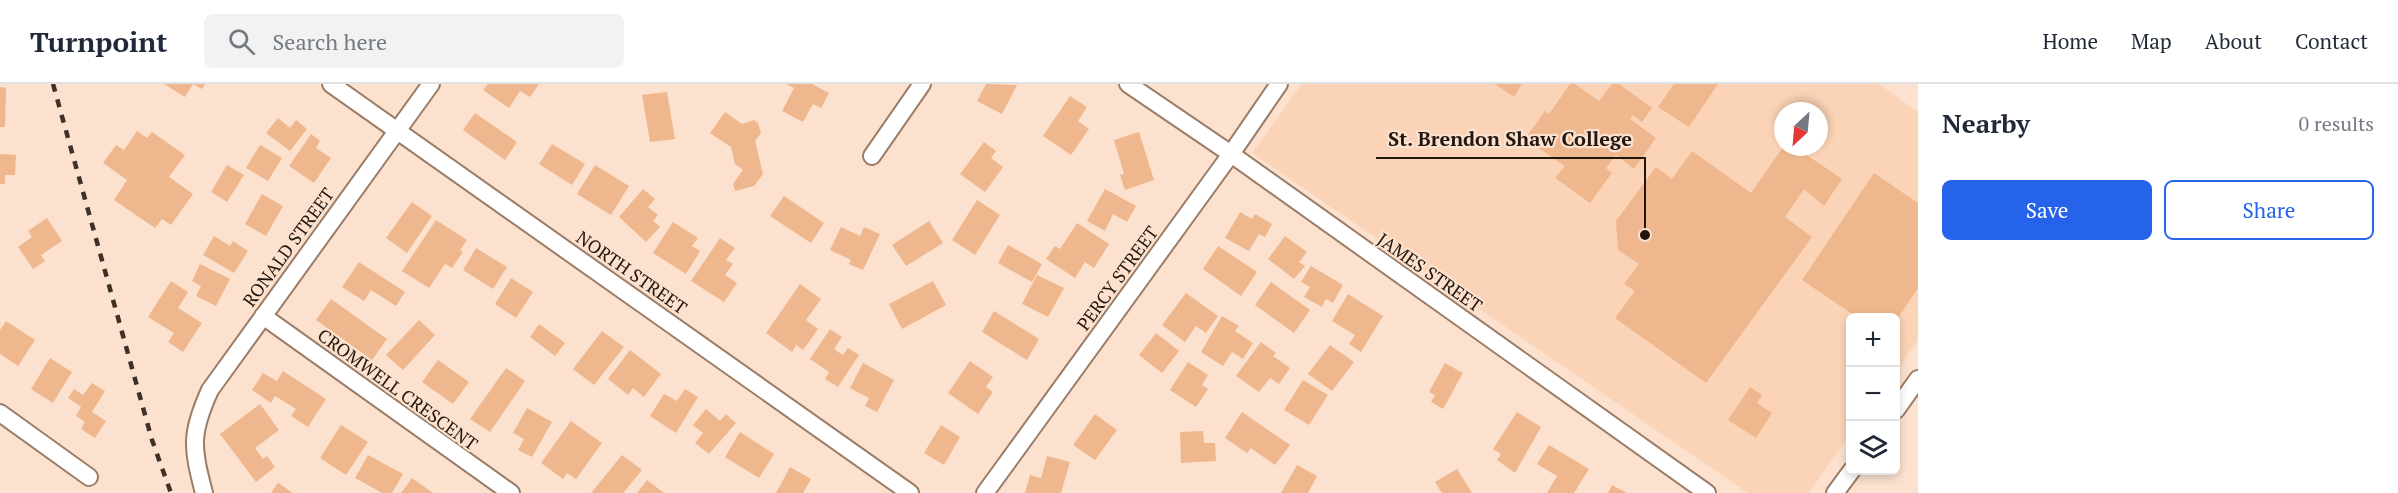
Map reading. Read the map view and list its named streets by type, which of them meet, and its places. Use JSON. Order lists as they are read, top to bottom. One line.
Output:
{"streets":{"street":["RONALD STREET","NORTH STREET","JAMES STREET","PERCY STREET","CROMWELL CRESCENT"]},"crossings":[["RONALD STREET","NORTH STREET"],["RONALD STREET","CROMWELL CRESCENT"],["JAMES STREET","PERCY STREET"]],"places":["St. Brendon Shaw College"],"north":"bottom left","page":{"header":"Turnpoint","search":"Search here","nav":["Home","Map","About","Contact"],"heading":["Nearby","0 results"],"buttons":["Save","Share"],"map_buttons":["+","−"]}}
